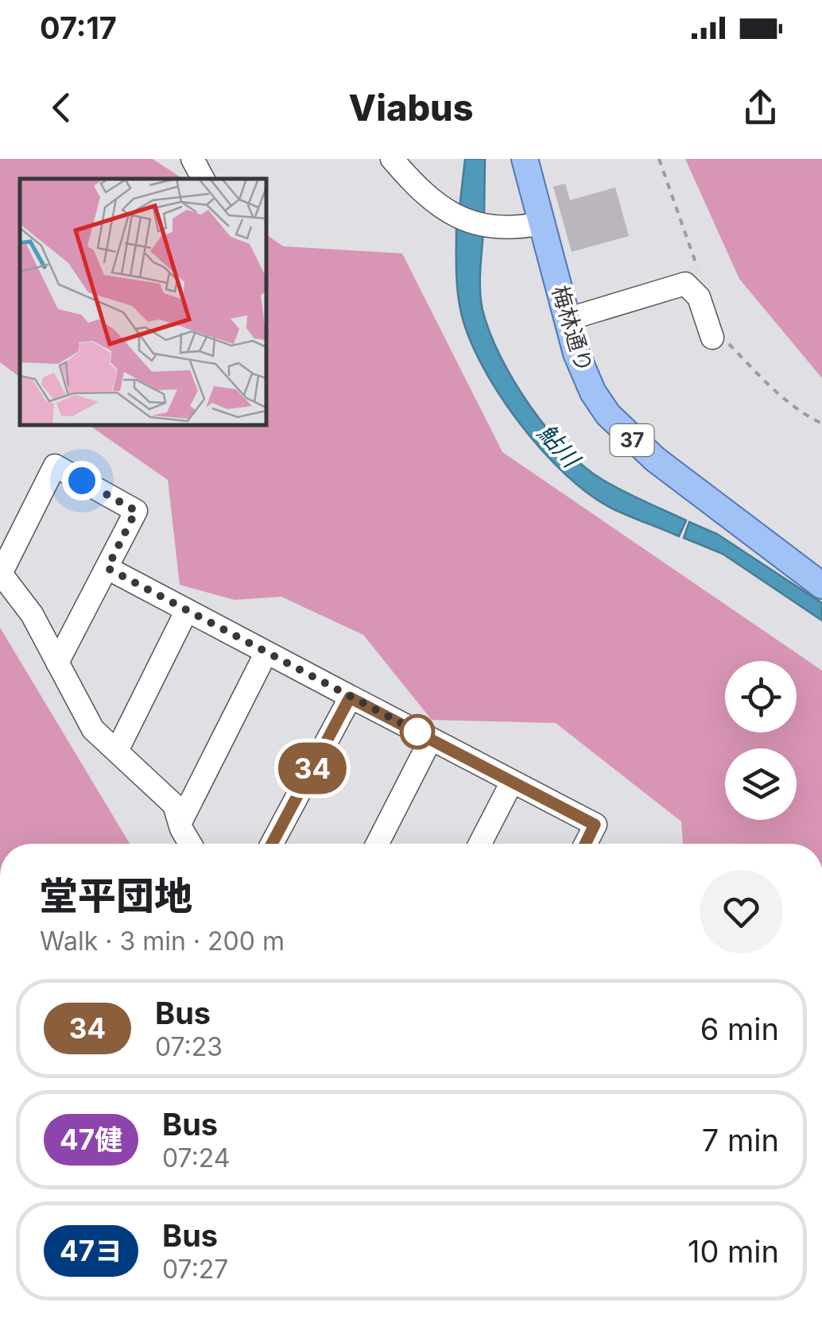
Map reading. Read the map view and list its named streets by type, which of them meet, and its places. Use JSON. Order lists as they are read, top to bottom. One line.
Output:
{"streets":{"main road":["梅林通り","37"]},"water":["鮎川"],"lines":["bus line 34"],"page":{"status":"07:17","header":"Viabus","on_map":"34","heading":["堂平団地","Walk · 3 min · 200 m"],"list":[{"mark":"34","name":"Bus","note":"07:23","value":"6 min"},{"mark":"47健","name":"Bus","note":"07:24","value":"7 min"},{"mark":"47ヨ","name":"Bus","note":"07:27","value":"10 min"}]}}
